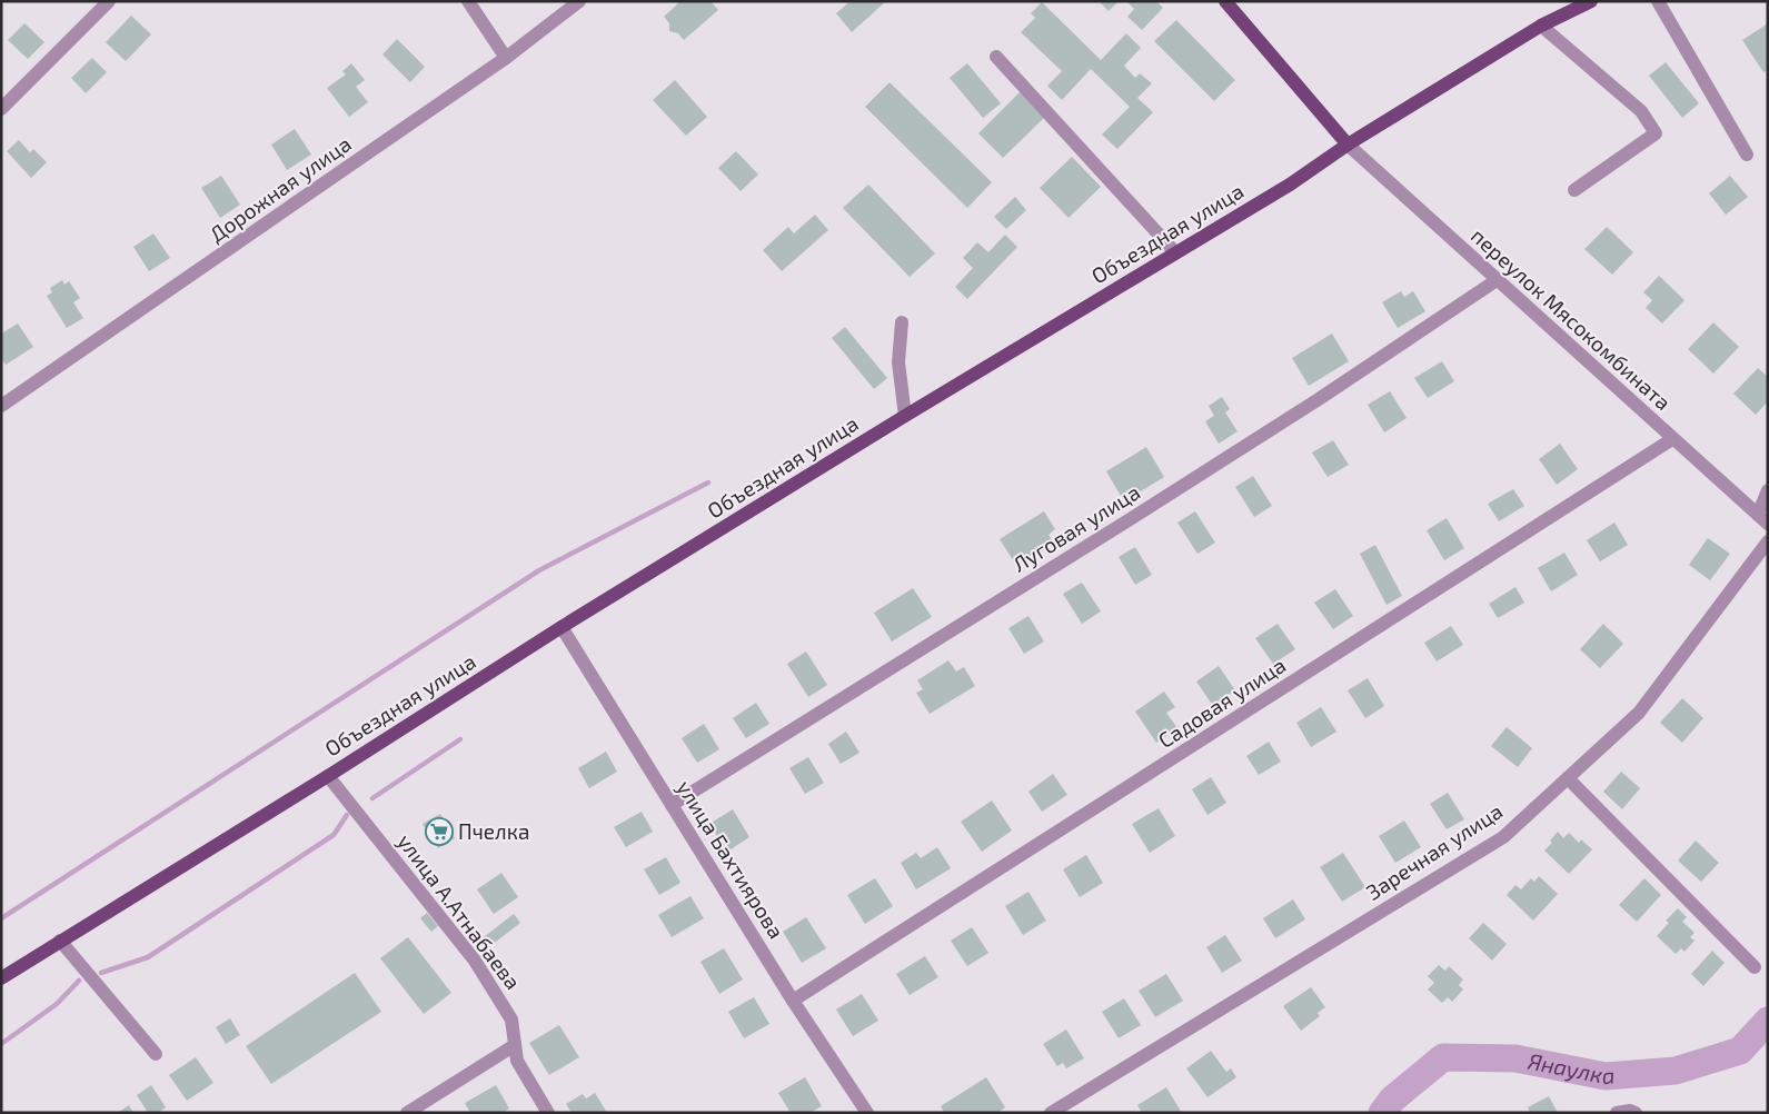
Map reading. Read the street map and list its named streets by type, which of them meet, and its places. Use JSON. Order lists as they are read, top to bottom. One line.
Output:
{"streets":{"main road":["Объездная улица"],"street":["Дорожная улица","переулок Мясокомбината","Луговая улица","Садовая улица","Заречная улица","улица Бахтиярова","улица А.Атнабаева"]},"crossings":[["Объездная улица","переулок Мясокомбината"],["Объездная улица","улица Бахтиярова"],["Объездная улица","улица А.Атнабаева"],["переулок Мясокомбината","Луговая улица"],["переулок Мясокомбината","Садовая улица"],["Луговая улица","улица Бахтиярова"],["Садовая улица","улица Бахтиярова"]],"water":["Янаулка"],"places":{"supermarket":["Пчелка"]}}
